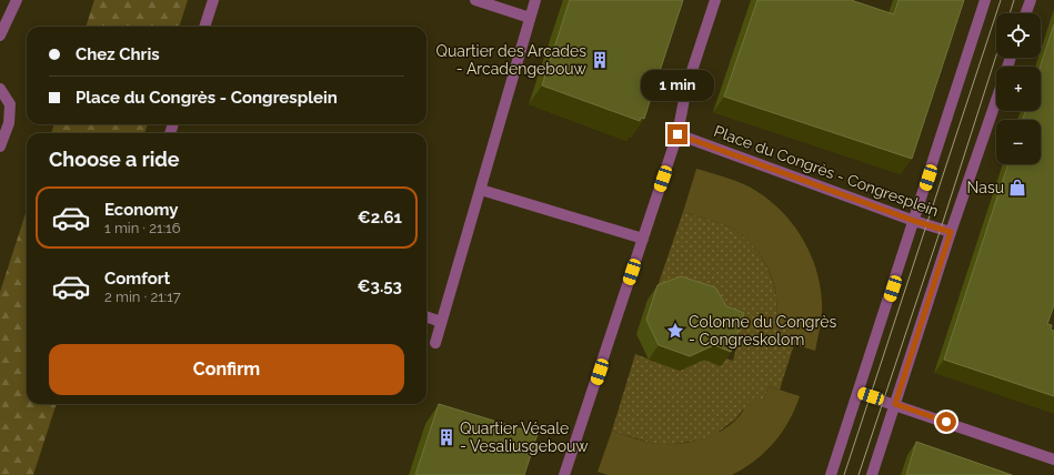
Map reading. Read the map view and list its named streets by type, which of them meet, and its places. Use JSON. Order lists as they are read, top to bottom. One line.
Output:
{"streets":{"street":["Place du Congrès - Congresplein"]},"places":{"building":["Quartier des Arcades - Arcadengebouw","Quartier Vésale - Vesaliusgebouw"],"shop":["Nasu"],"place":["Colonne du Congrès - Congreskolom"]},"page":{"map_buttons":["+","−"],"banner":["Chez Chris","Place du Congrès - Congresplein"],"bubble":"1 min","heading":"Choose a ride","list":[{"name":"Economy","note":"1 min · 21:16","value":"€2.61"},{"name":"Comfort","note":"2 min · 21:17","value":"€3.53"}],"buttons":"Confirm"}}
